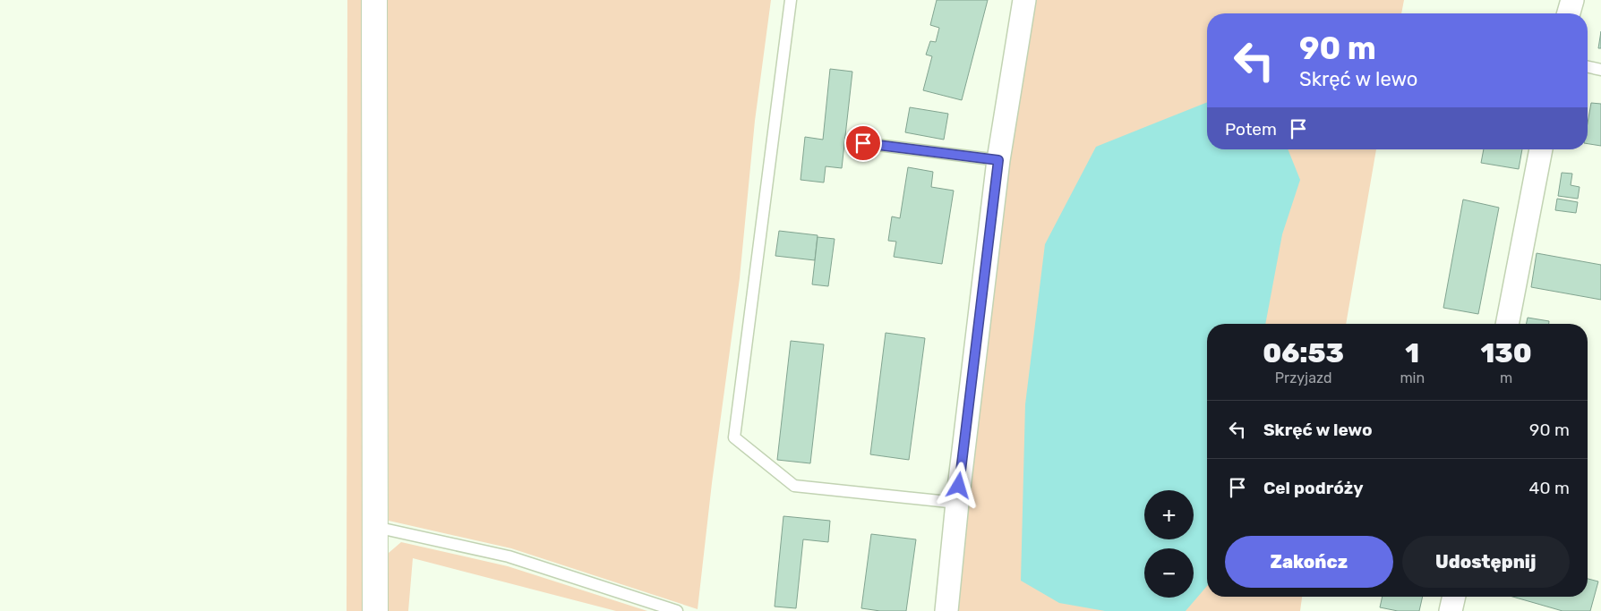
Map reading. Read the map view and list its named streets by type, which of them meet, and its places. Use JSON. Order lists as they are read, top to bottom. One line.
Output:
{"page":{"turn":["90 m","Skręć w lewo"],"then":"Potem","eta":["06:53","Przyjazd","1","min","130","m"],"list":[{"name":"Skręć w lewo","value":"90 m"},{"name":"Cel podróży","value":"40 m"}],"map_buttons":["+","−"],"buttons":["Zakończ","Udostępnij"]}}
